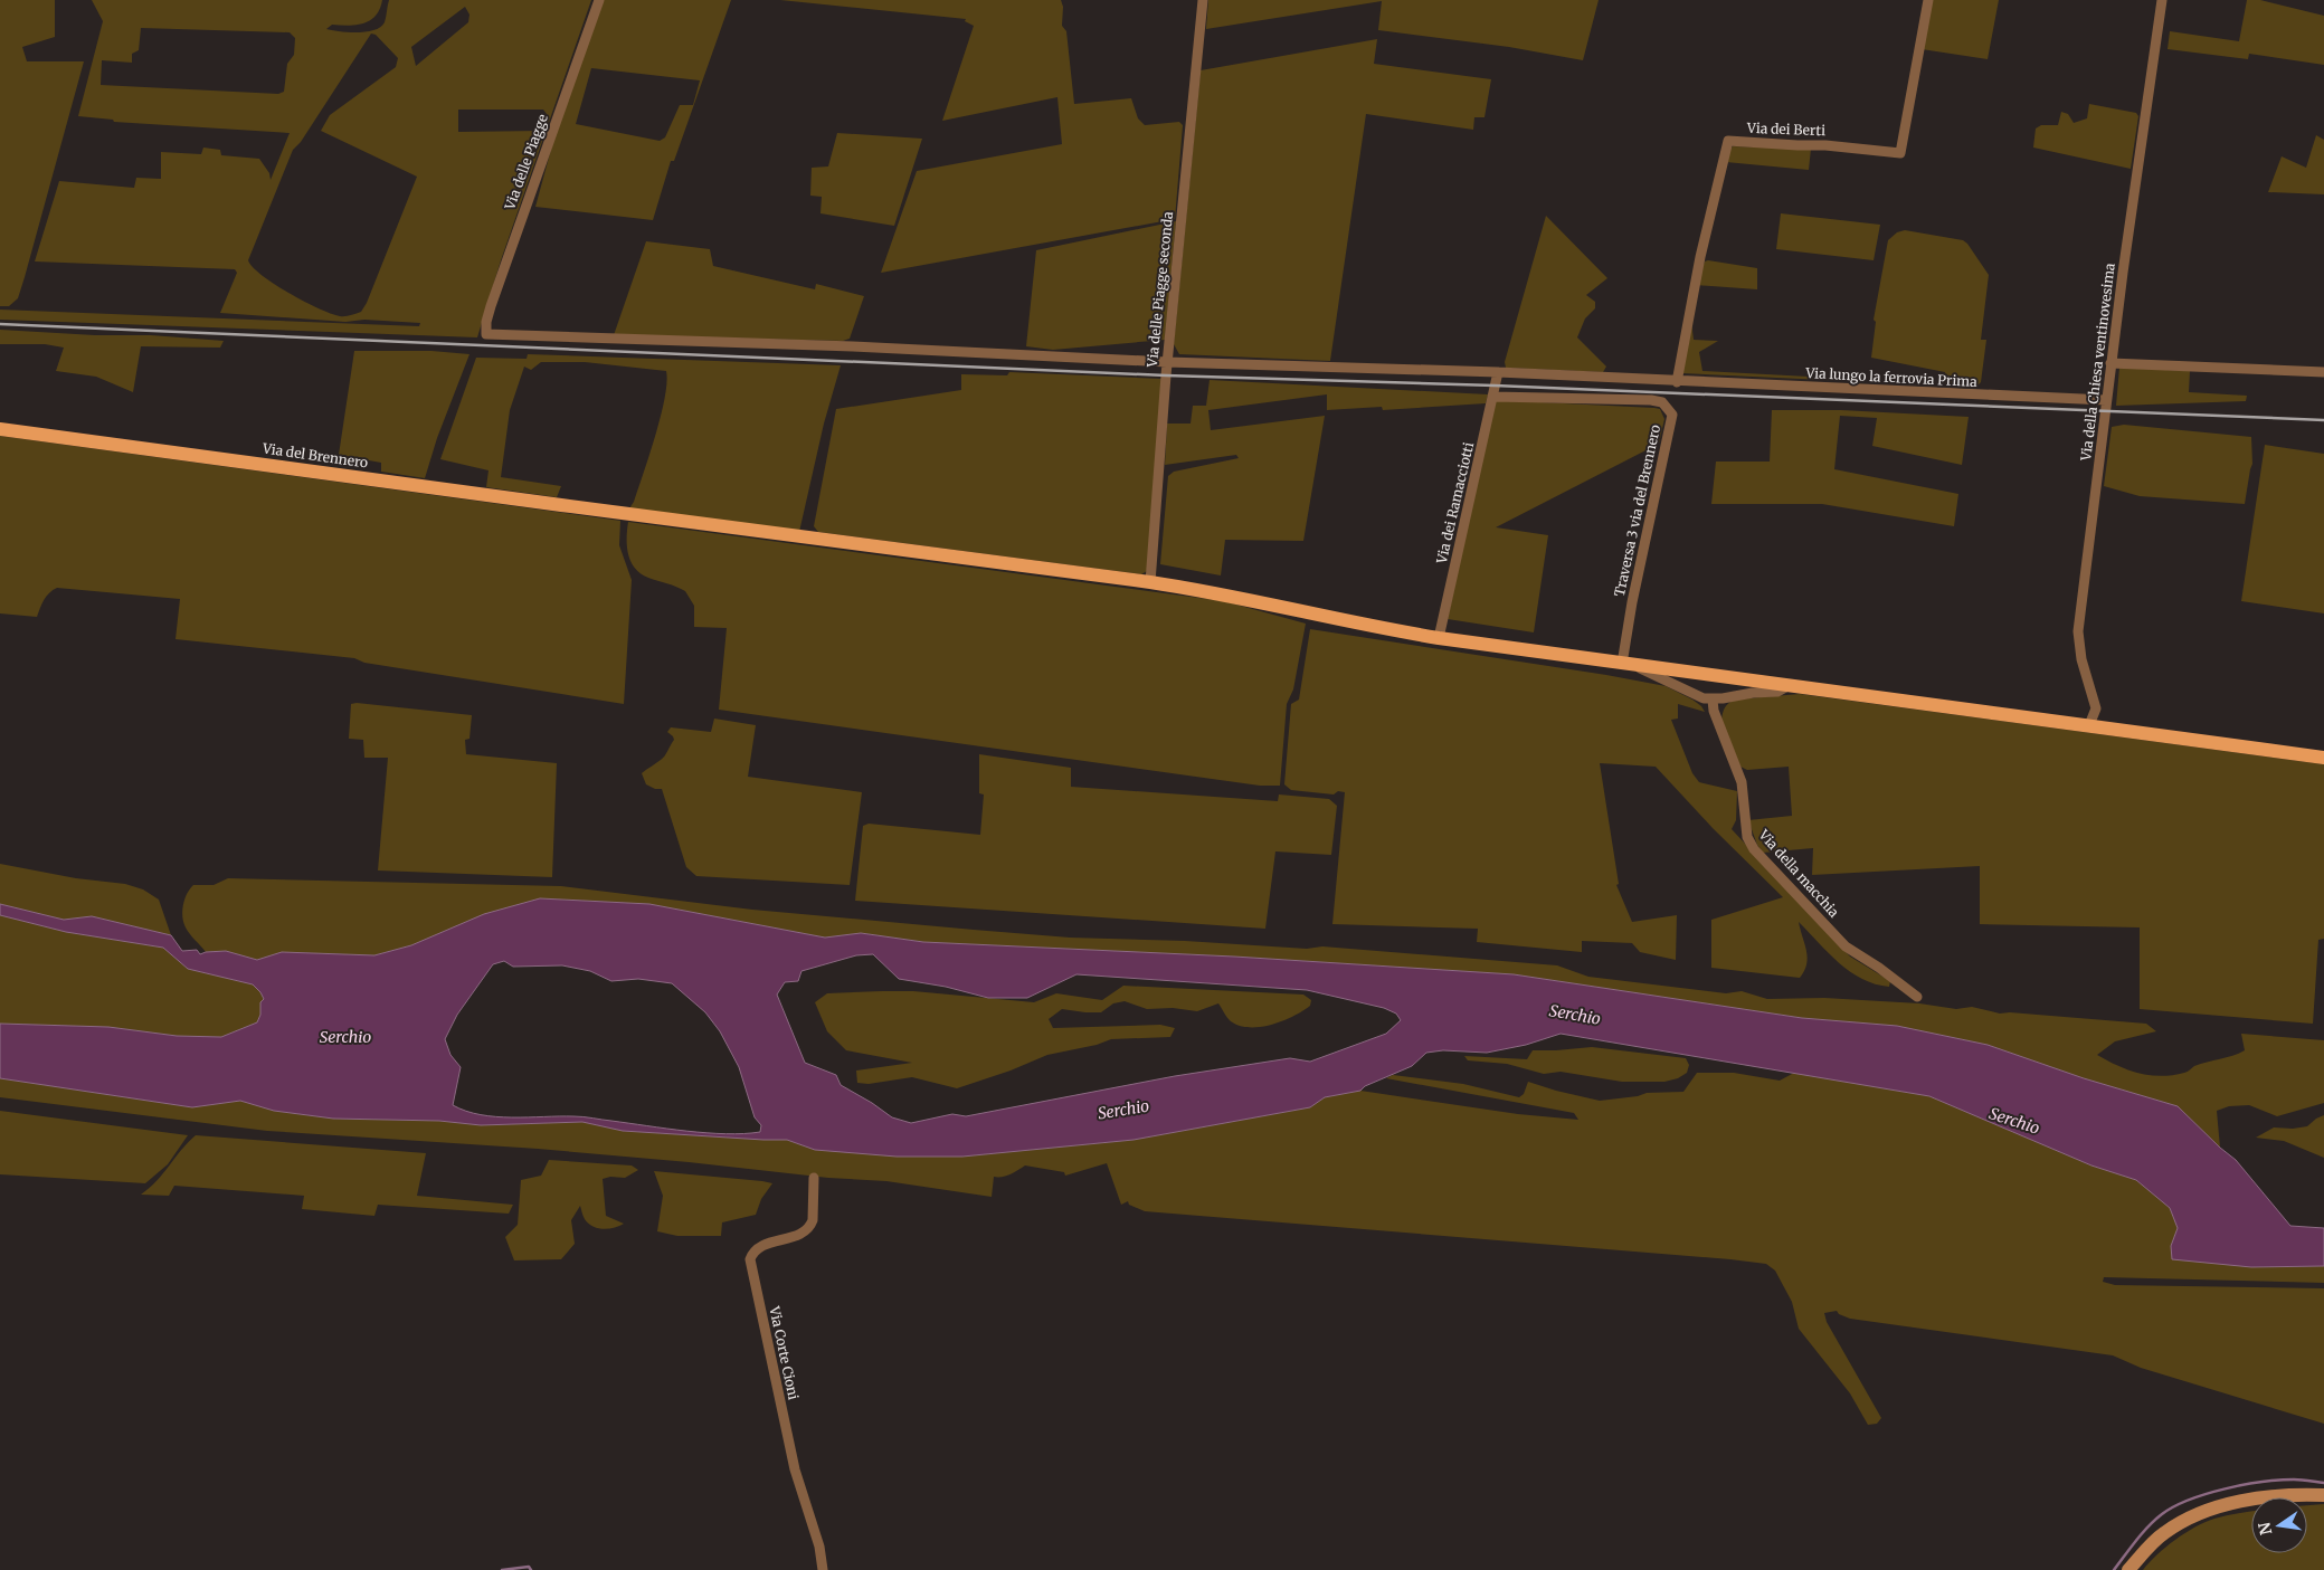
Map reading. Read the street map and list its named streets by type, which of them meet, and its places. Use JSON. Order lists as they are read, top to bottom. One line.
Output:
{"streets":{"main road":["Via del Brennero"],"street":["Via dei Berti","Via delle Piagge","Via delle Piagge seconda","Via della Chiesa ventinovesima","Via lungo la ferrovia Prima","Via dei Ramacciotti","Traversa 3 via del Brennero","Via della macchia","Via Corte Cioni"]},"crossings":[["Via dei Berti","Via lungo la ferrovia Prima"],["Via delle Piagge","Via lungo la ferrovia Prima"],["Via delle Piagge seconda","Via lungo la ferrovia Prima"],["Via delle Piagge seconda","Via del Brennero"],["Via della Chiesa ventinovesima","Via lungo la ferrovia Prima"],["Via della Chiesa ventinovesima","Via del Brennero"],["Via lungo la ferrovia Prima","Via dei Ramacciotti"],["Via del Brennero","Via dei Ramacciotti"],["Via del Brennero","Traversa 3 via del Brennero"],["Via dei Ramacciotti","Traversa 3 via del Brennero"]],"water":["Serchio"],"north":"left"}
